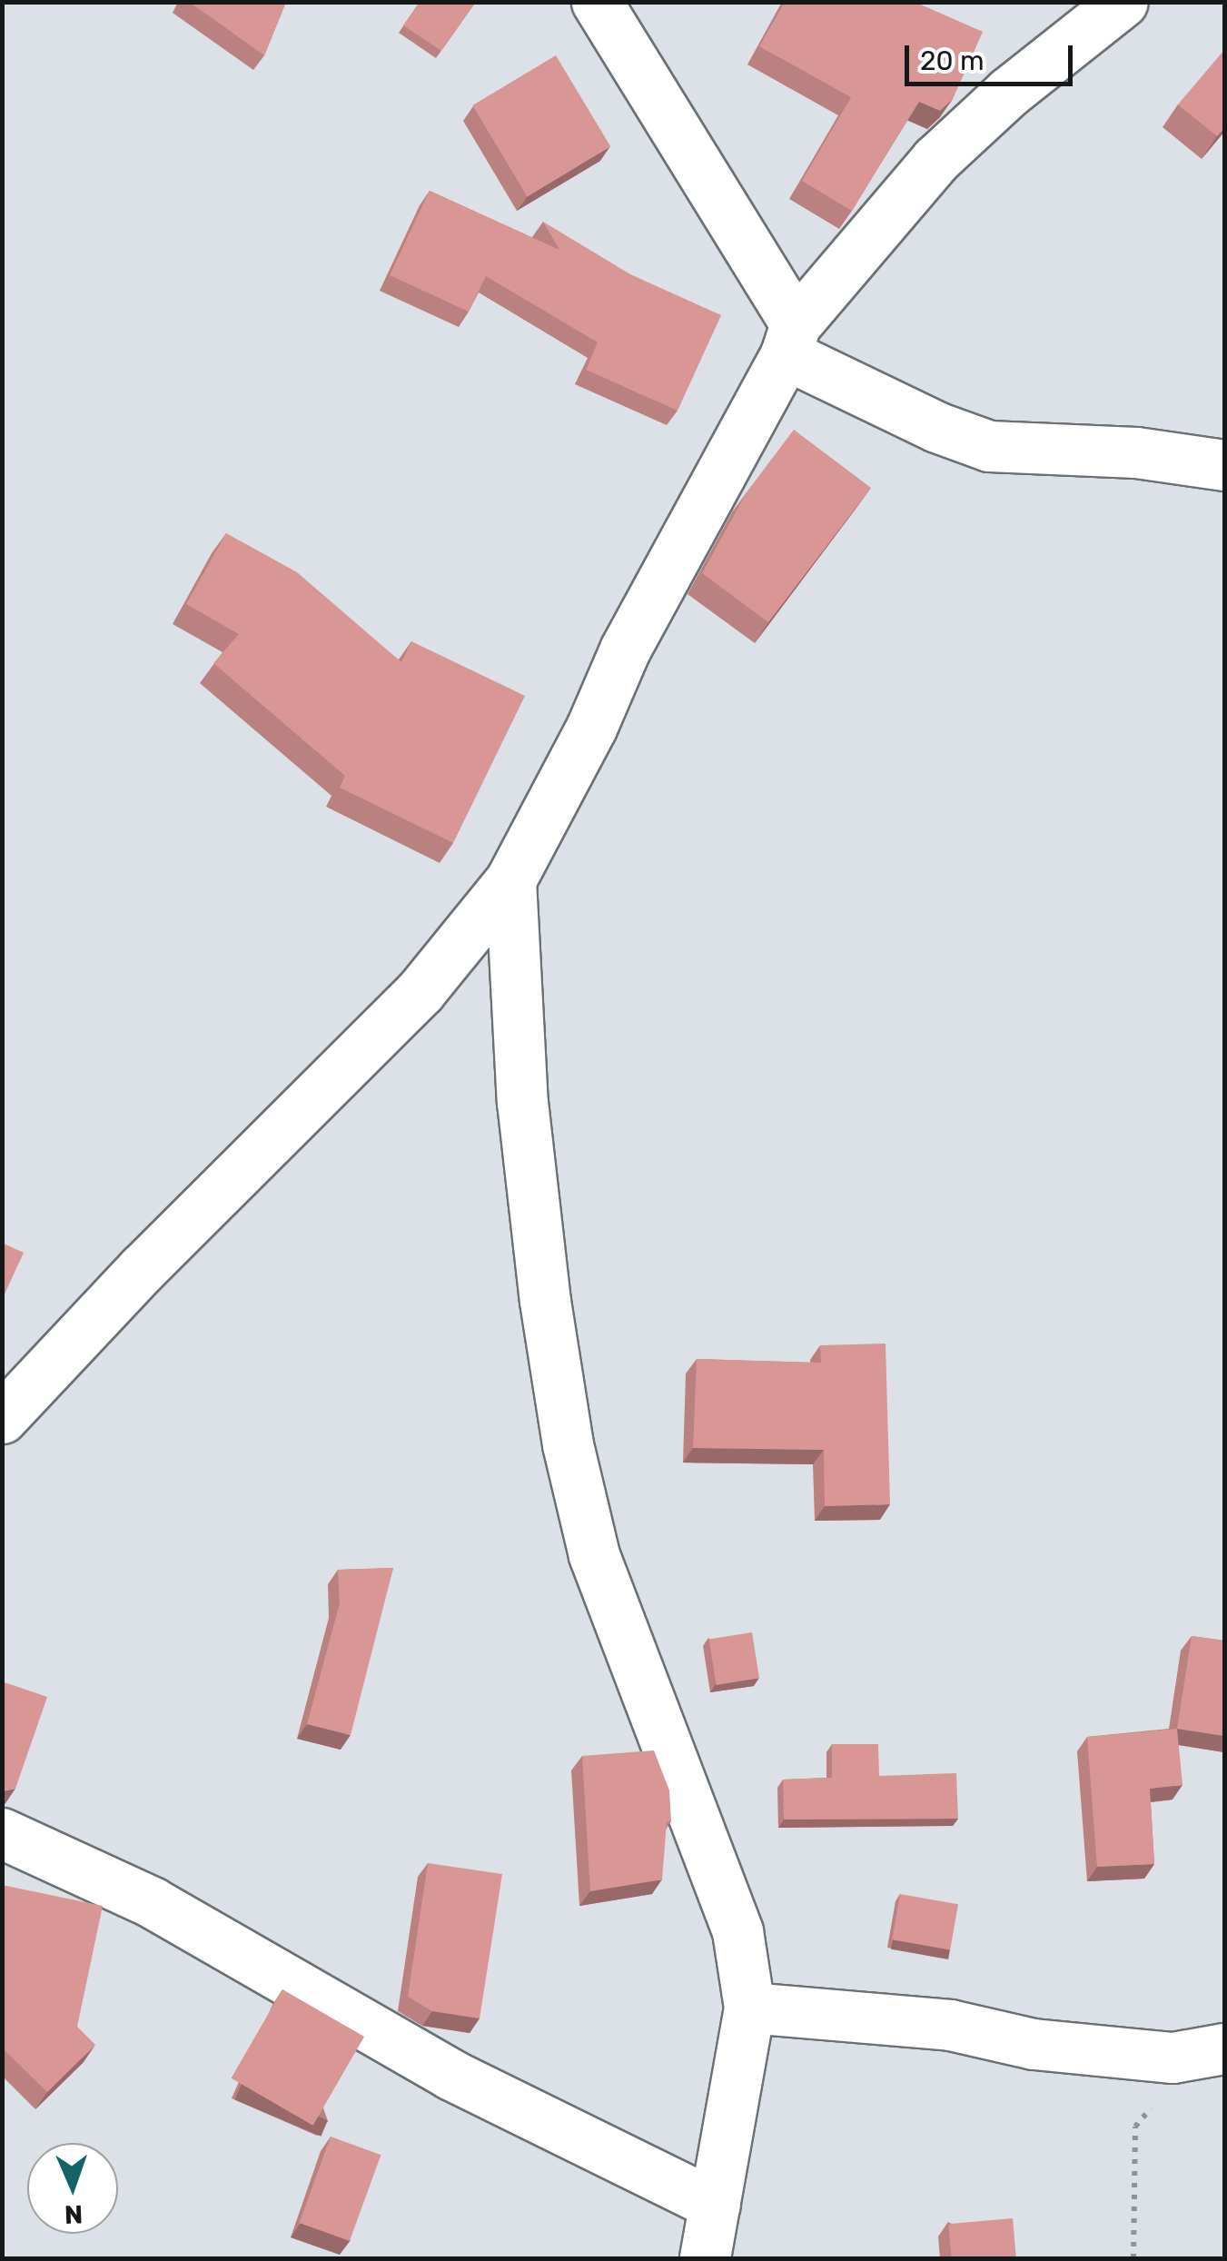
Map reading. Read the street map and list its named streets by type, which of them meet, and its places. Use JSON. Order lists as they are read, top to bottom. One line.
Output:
{"scale_bar":"20 m","north":"bottom"}
